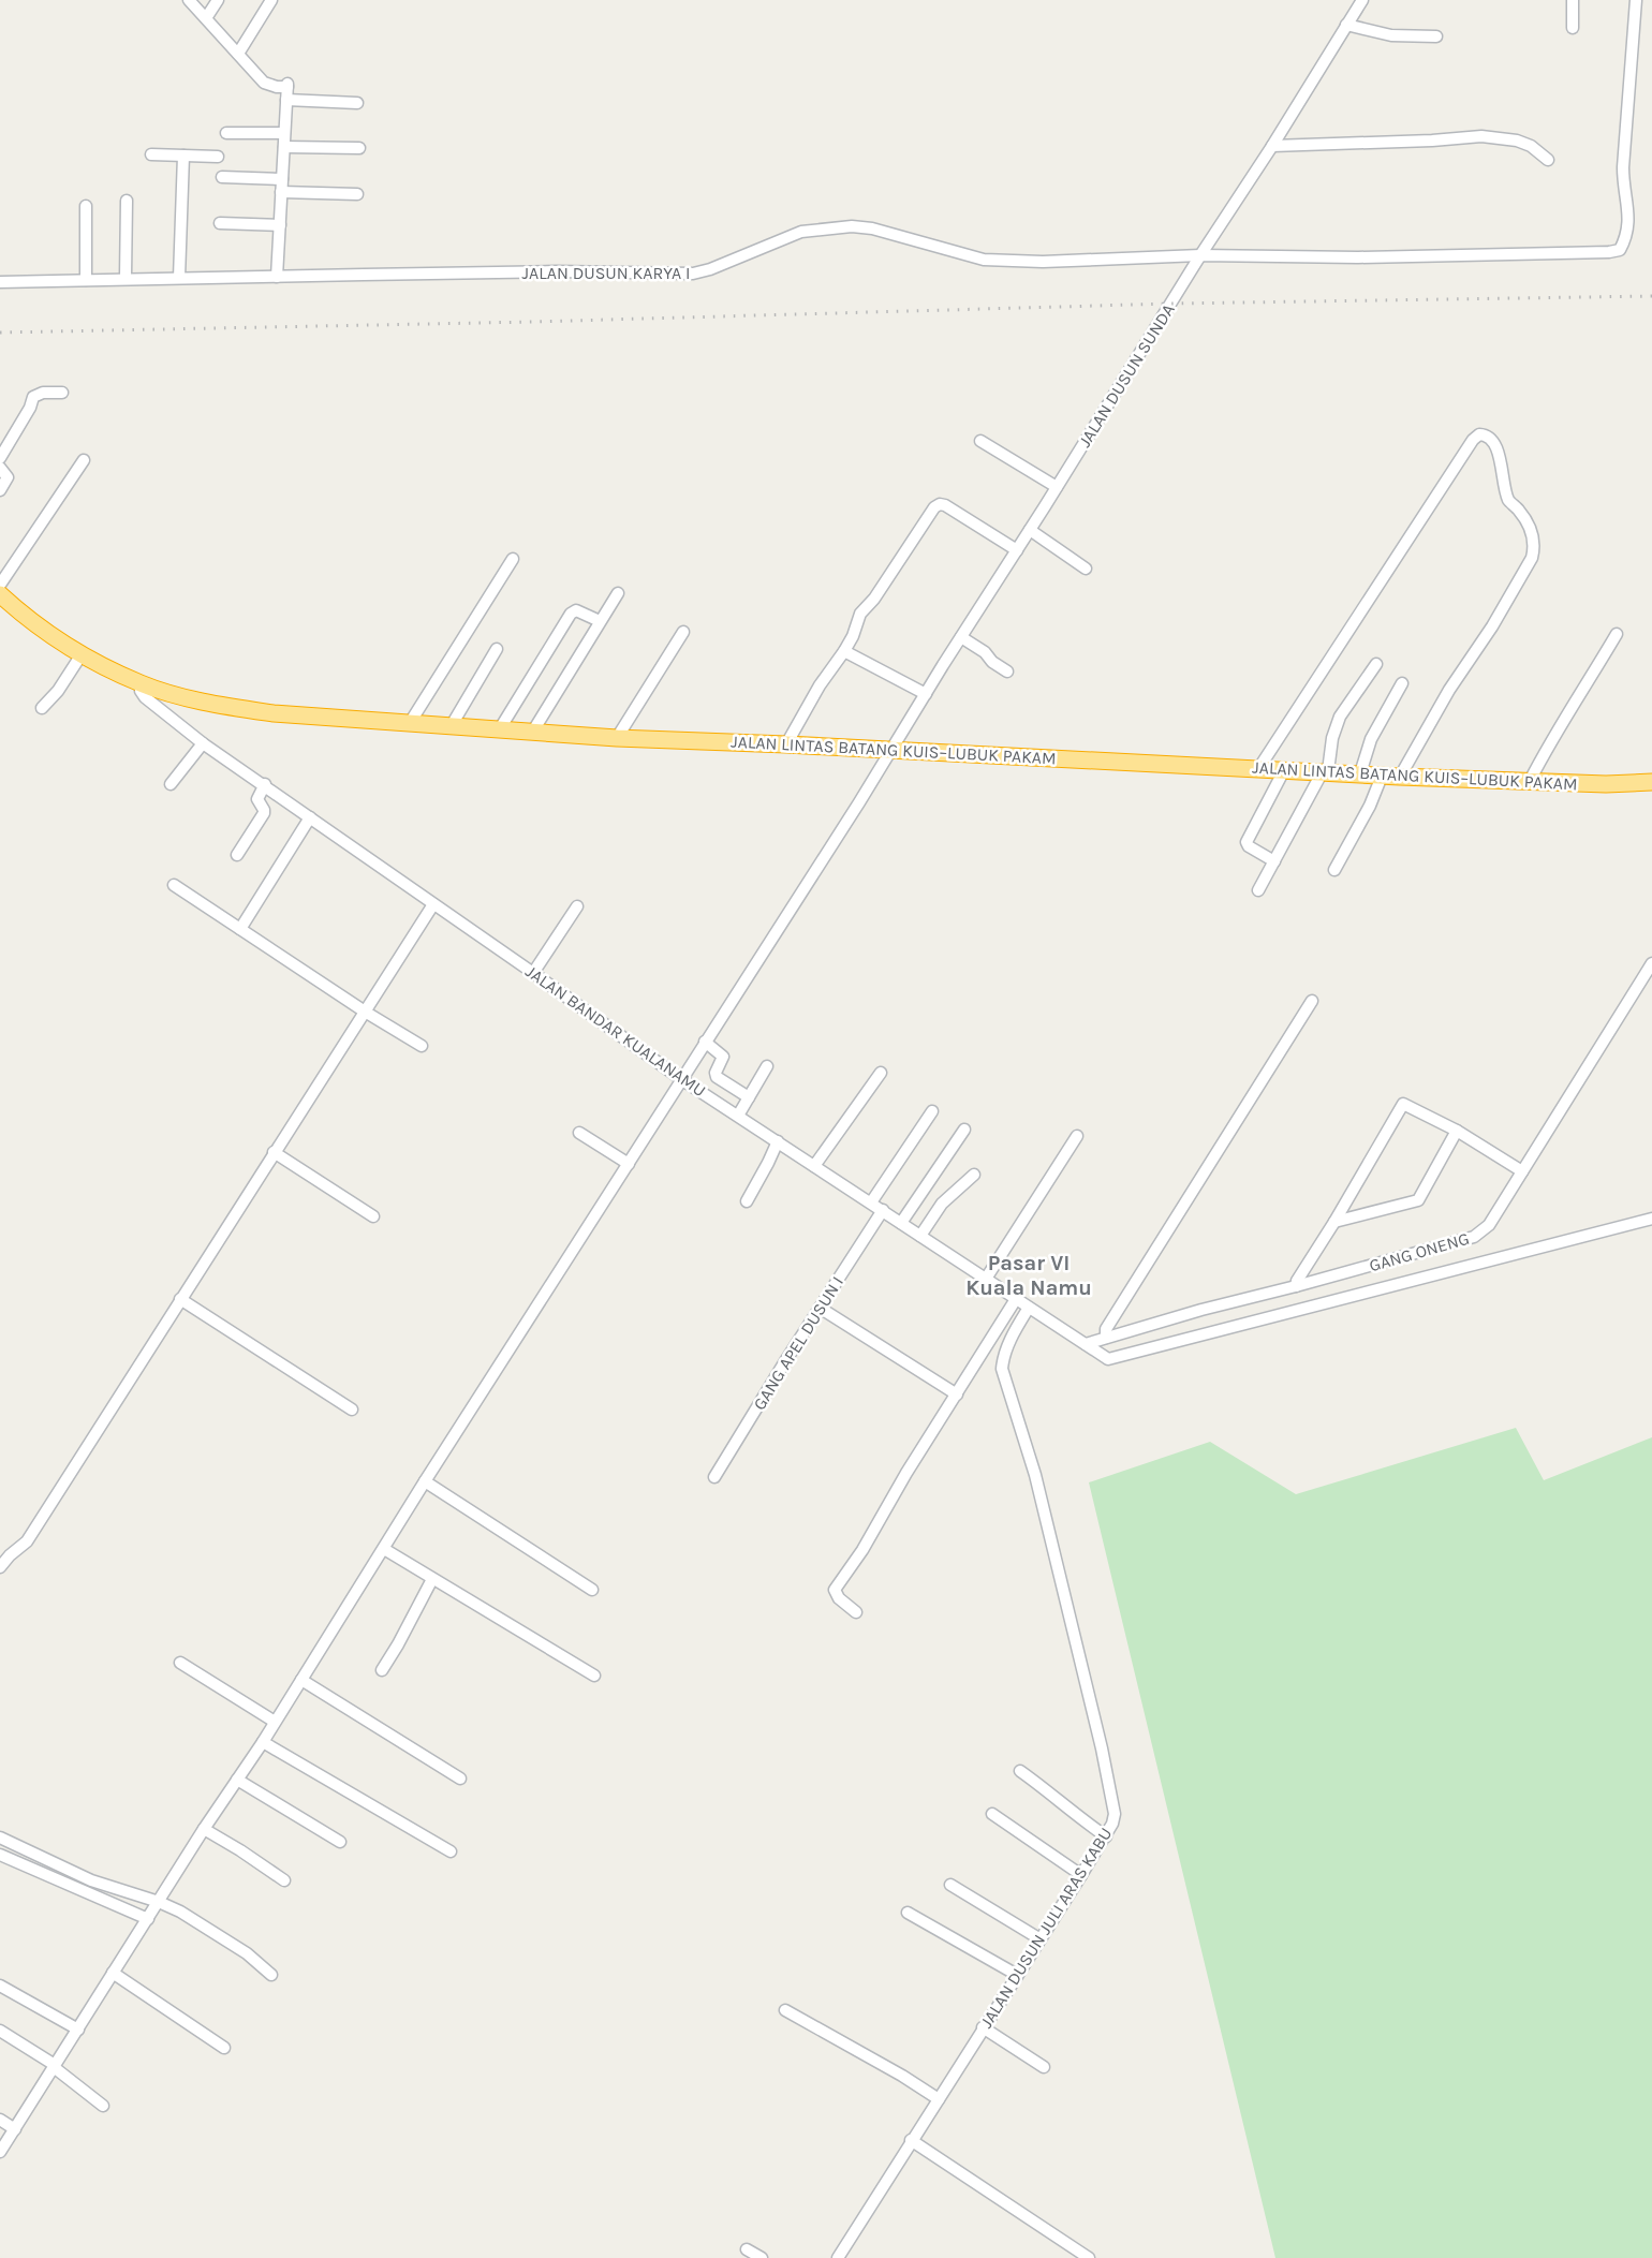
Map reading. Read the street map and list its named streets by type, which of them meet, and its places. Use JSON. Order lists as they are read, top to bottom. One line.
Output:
{"streets":{"highway":["JALAN LINTAS BATANG KUIS–LUBUK PAKAM"],"street":["JALAN DUSUN KARYA I","JALAN DUSUN SUNDA","JALAN BANDAR KUALANAMU","GANG ONENG","GANG APEL DUSUN I","JALAN DUSUN JULI ARAS KABU"]},"crossings":[["JALAN DUSUN KARYA I","JALAN DUSUN SUNDA"],["JALAN DUSUN SUNDA","JALAN LINTAS BATANG KUIS–LUBUK PAKAM"],["JALAN DUSUN SUNDA","JALAN BANDAR KUALANAMU"],["JALAN LINTAS BATANG KUIS–LUBUK PAKAM","JALAN BANDAR KUALANAMU"],["JALAN BANDAR KUALANAMU","GANG ONENG"],["JALAN BANDAR KUALANAMU","GANG APEL DUSUN I"],["JALAN BANDAR KUALANAMU","JALAN DUSUN JULI ARAS KABU"]],"districts":["Pasar VI Kuala Namu"]}
